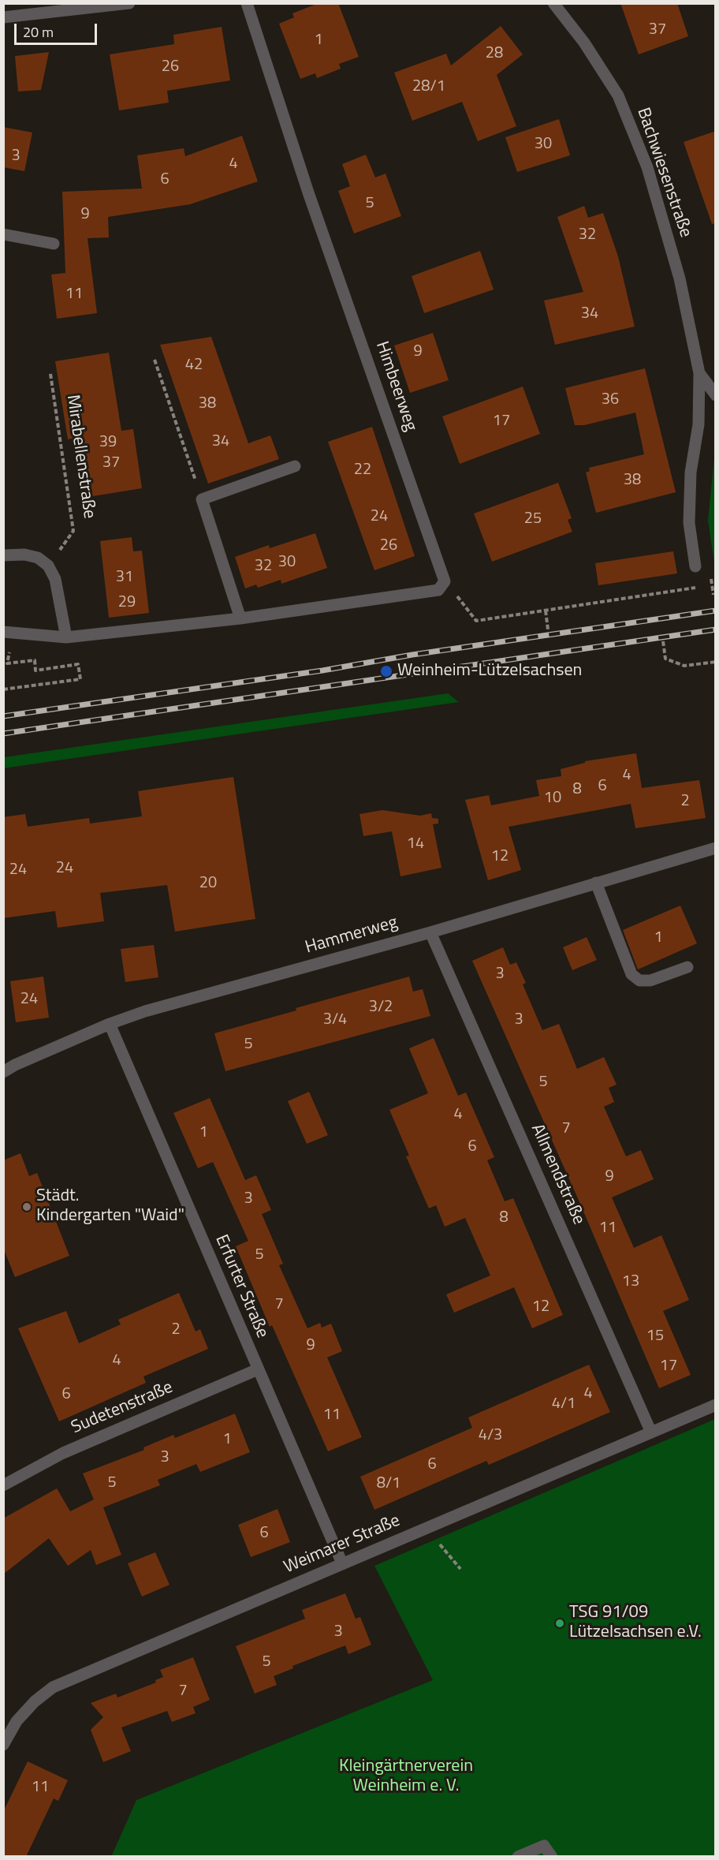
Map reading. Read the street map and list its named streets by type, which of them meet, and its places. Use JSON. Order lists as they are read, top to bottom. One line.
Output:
{"streets":{"street":["Bachwiesenstraße","Himbeerweg","Hammerweg","Allmendstraße","Erfurter Straße","Sudetenstraße","Weimarer Straße"],"path":["Mirabellenstraße"]},"crossings":[["Hammerweg","Allmendstraße"],["Hammerweg","Erfurter Straße"],["Allmendstraße","Weimarer Straße"],["Erfurter Straße","Sudetenstraße"],["Erfurter Straße","Weimarer Straße"]],"parks":["Kleingärtnerverein Weinheim e. V."],"places":["Weinheim-Lützelsachsen","Städt. Kindergarten \"Waid\"","TSG 91/09 Lützelsachsen e.V."],"house_numbers":["37","1","28","26","28/1","30","3","4","6","5","9","32","11","34","9","42","36","38","17","34","39","37","22","38","24","25","26","30","32","31","29","4","6","8","10","2","14","12","24","24","20","1","3","24","3/2","3/4","3","5","5","4","7","1","6","9","3","8","11","5","13","7","12","2","15","9","4","17","4","6","4/1","11","4/3","1","3","6","5","8/1","6","3","5","7","11"],"scale_bar":"20 m"}
